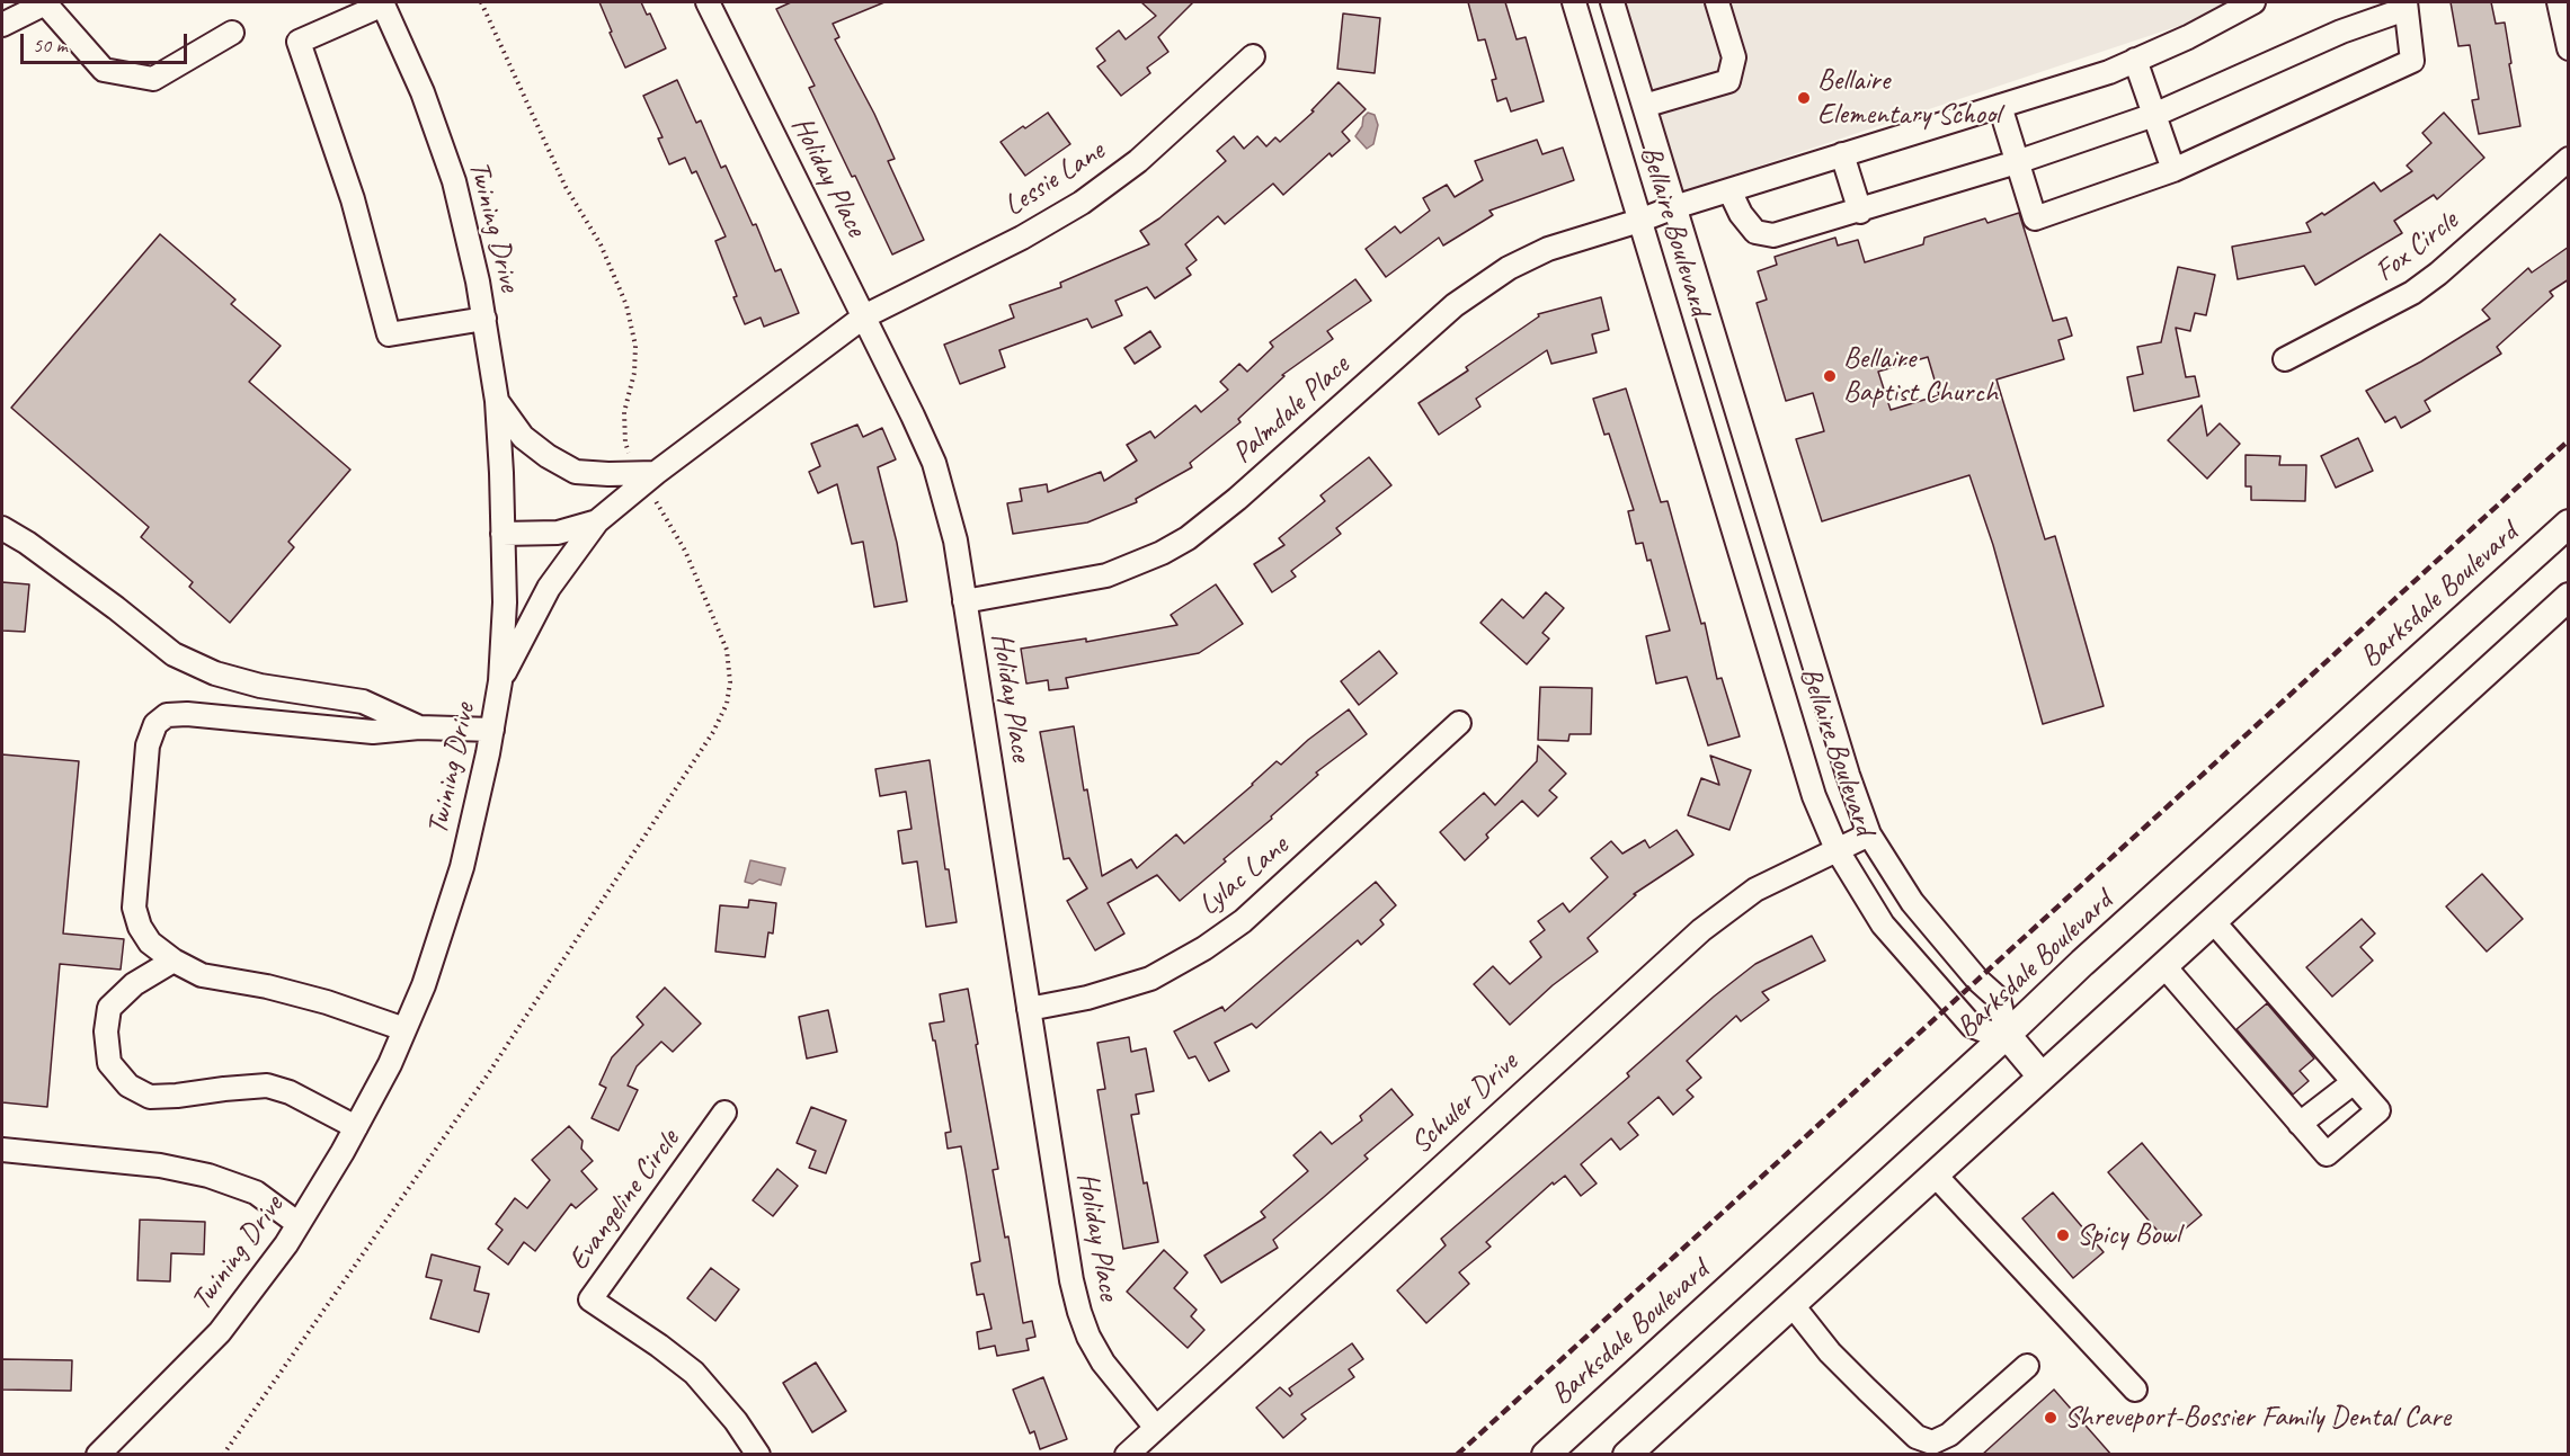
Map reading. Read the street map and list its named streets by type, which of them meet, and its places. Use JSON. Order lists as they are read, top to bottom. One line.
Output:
{"streets":{"main road":["Barksdale Boulevard"],"street":["Holiday Place","Lessie Lane","Twining Drive","Bellaire Boulevard","Fox Circle","Palmdale Place","Lylac Lane","Schuler Drive","Evangeline Circle"]},"crossings":[["Holiday Place","Lessie Lane"],["Holiday Place","Palmdale Place"],["Holiday Place","Lylac Lane"],["Holiday Place","Schuler Drive"],["Bellaire Boulevard","Palmdale Place"],["Bellaire Boulevard","Barksdale Boulevard"],["Bellaire Boulevard","Schuler Drive"]],"places":["Bellaire Elementary School","Bellaire Baptist Church","Spicy Bowl","Shreveport-Bossier Family Dental Care"],"scale_bar":"50 m"}
